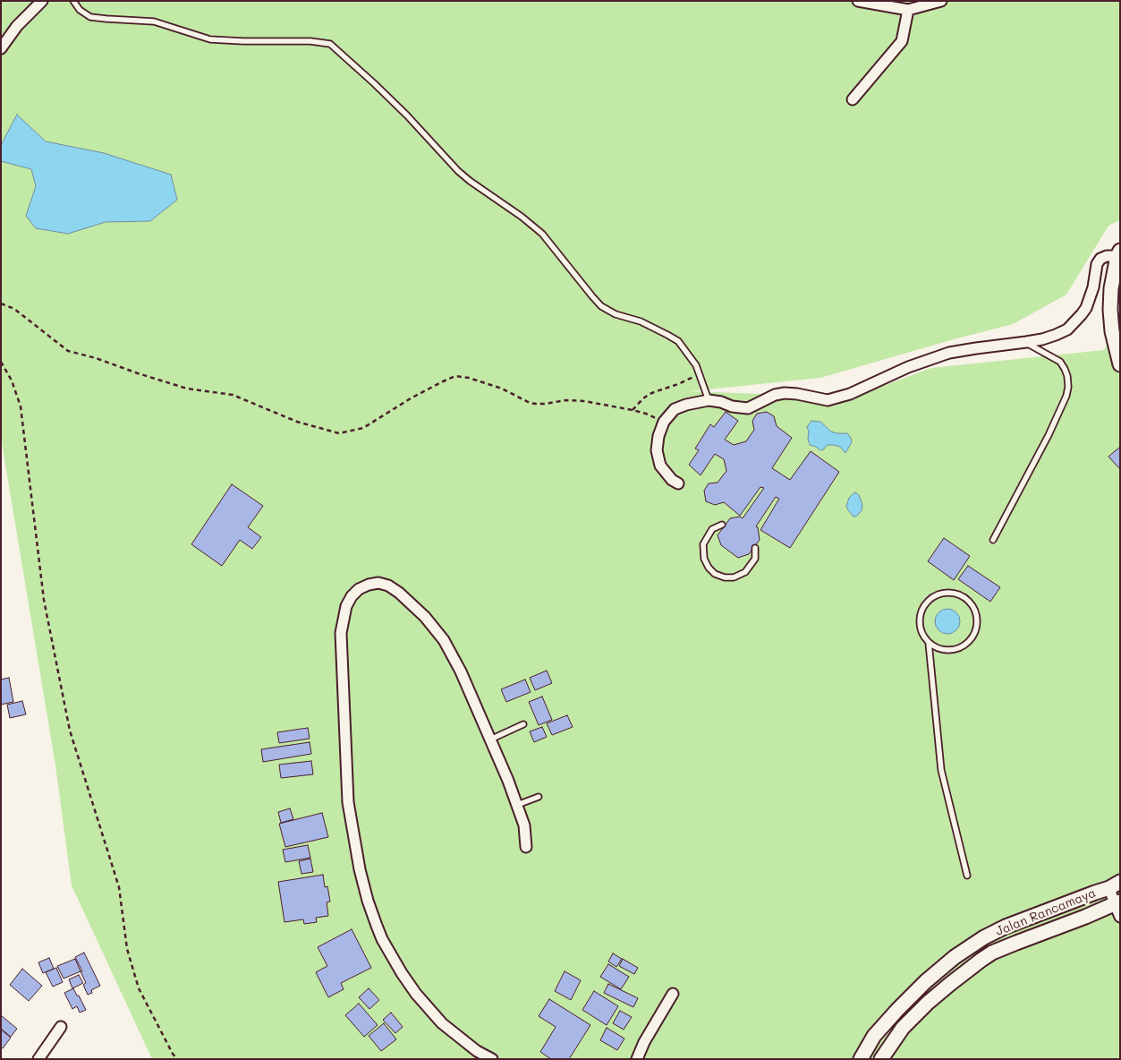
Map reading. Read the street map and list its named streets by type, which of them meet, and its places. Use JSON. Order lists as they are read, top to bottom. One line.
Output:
{"streets":{"street":["Jalan Rancamaya"]}}
